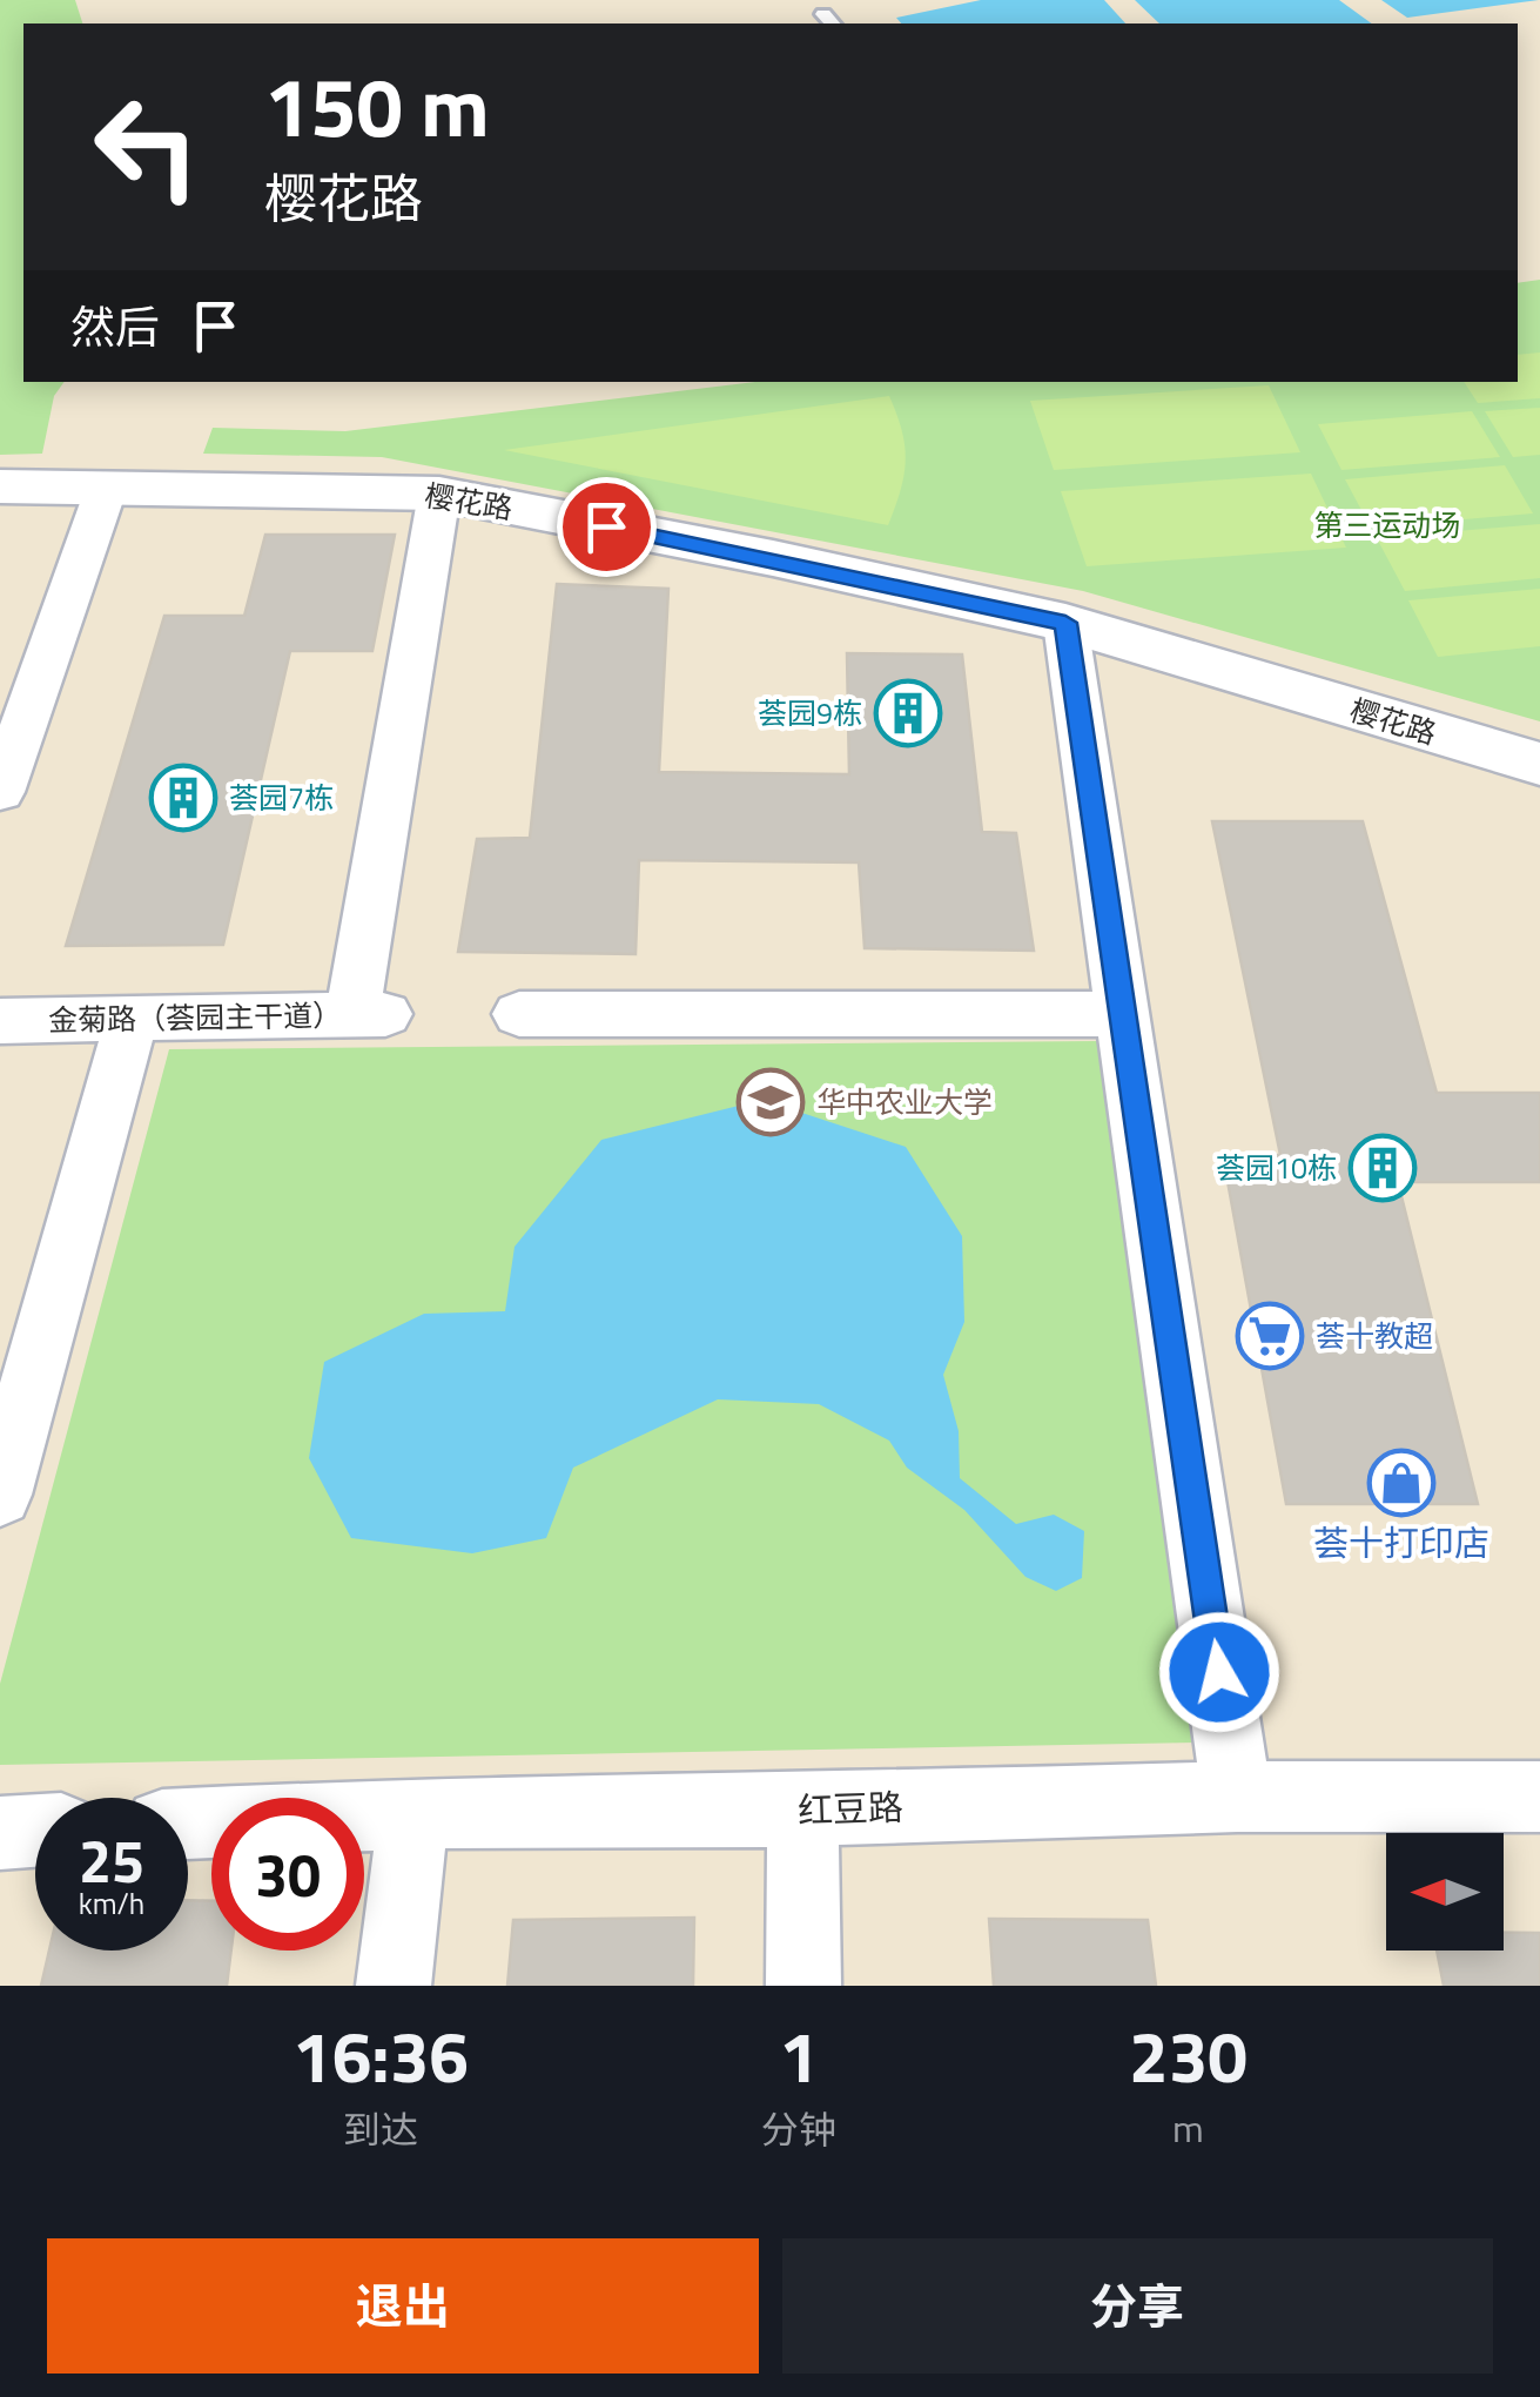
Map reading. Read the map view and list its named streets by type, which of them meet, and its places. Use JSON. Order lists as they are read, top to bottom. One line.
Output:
{"streets":{"street":["樱花路","金菊路（荟园主干道）","红豆路"]},"crossings":[["樱花路","金菊路（荟园主干道）"]],"parks":["第三运动场"],"places":{"building":["荟园9栋","荟园7栋","荟园10栋"],"school or university":["华中农业大学"],"supermarket":["荟十教超"],"shop":["荟十打印店"]},"north":"left","page":{"turn":["150 m","樱花路"],"then":"然后","speed":"25 km/h","limit":"30","eta":["16:36","到达","1","分钟","230","m"],"buttons":["退出","分享"]}}
